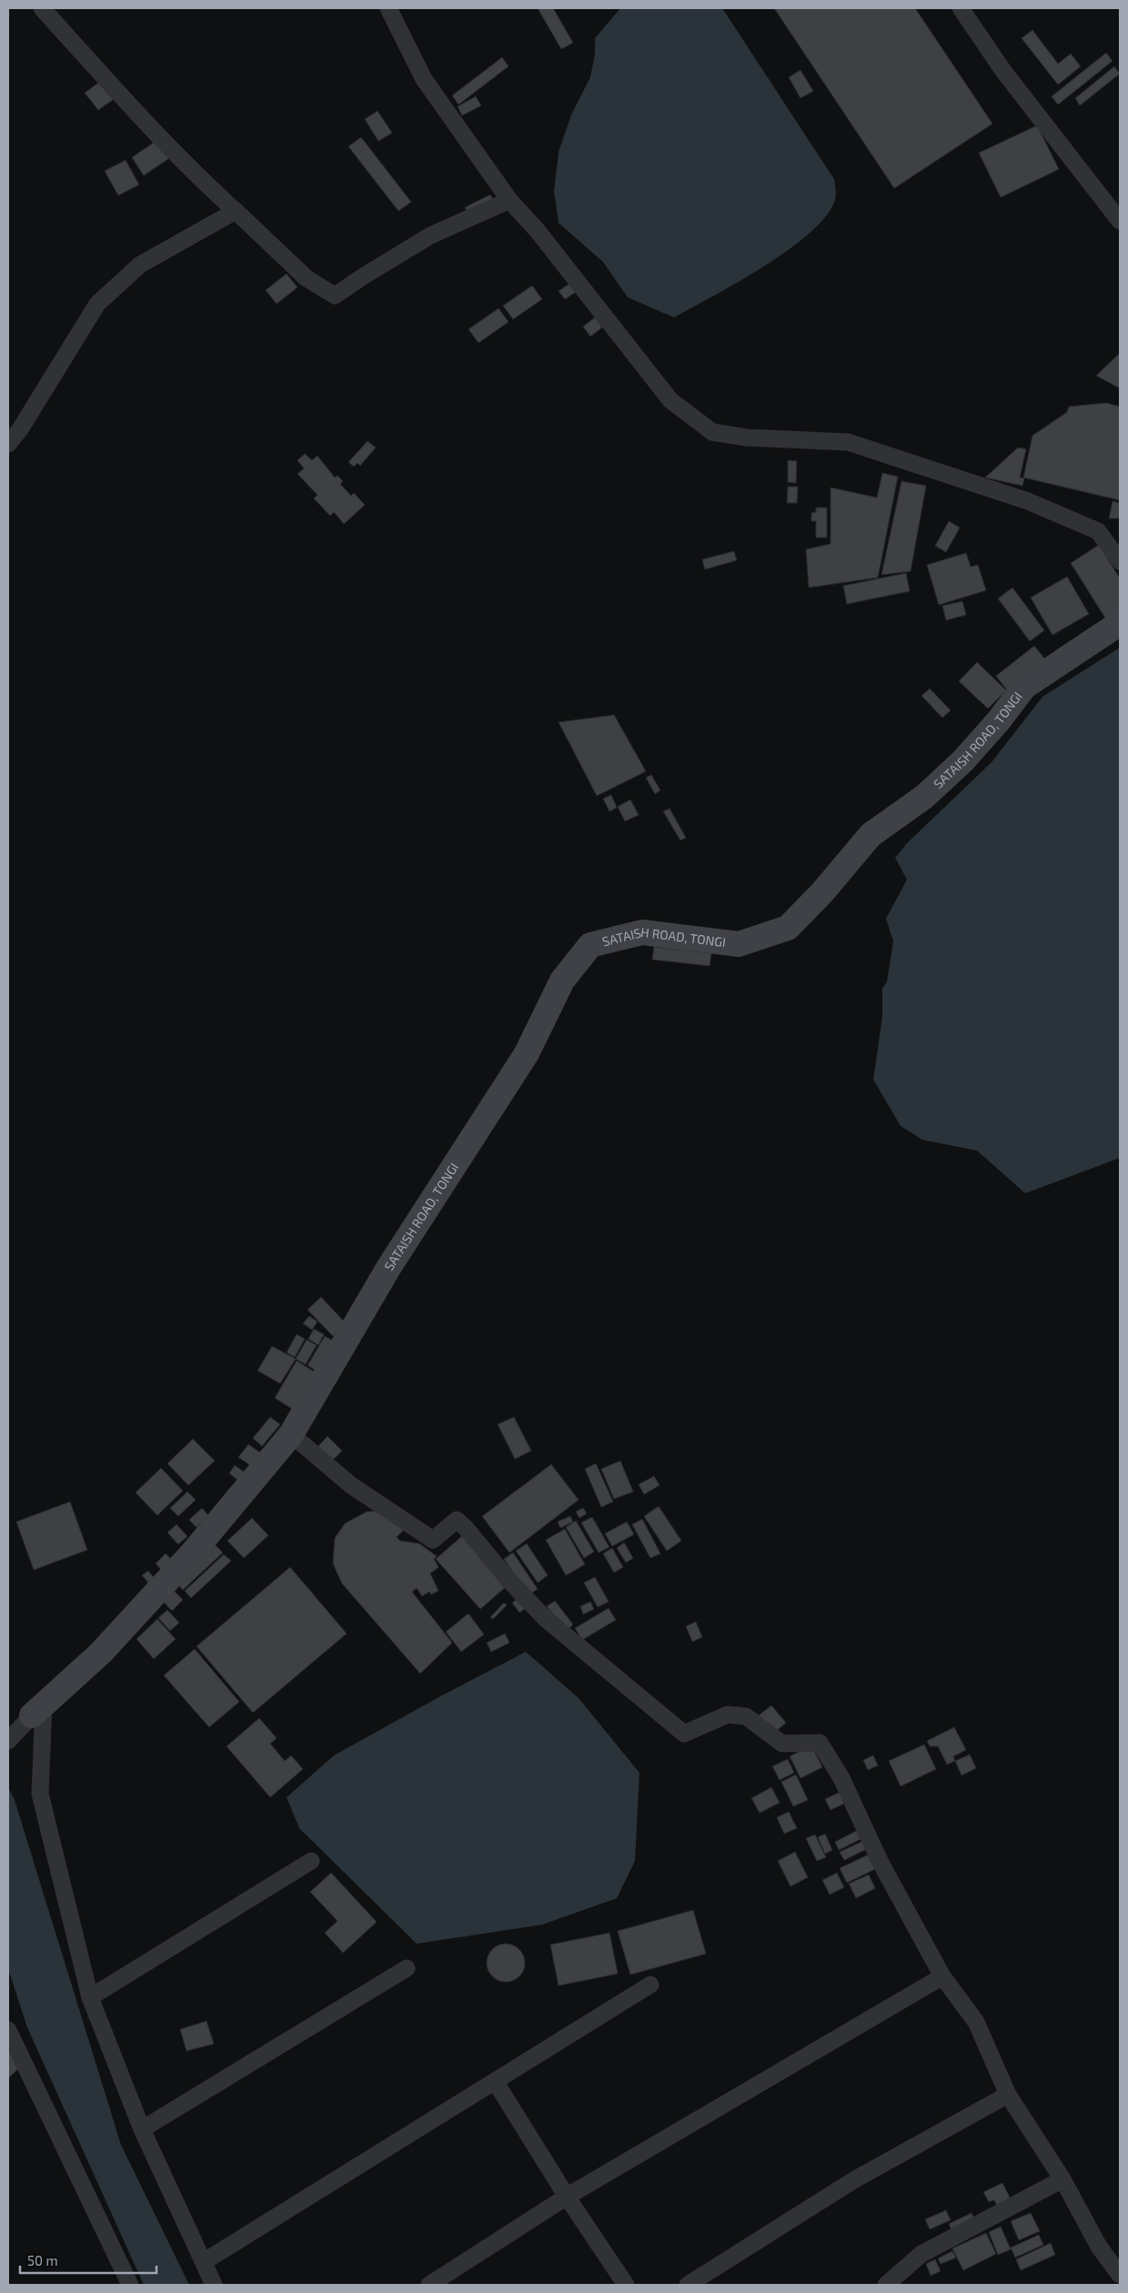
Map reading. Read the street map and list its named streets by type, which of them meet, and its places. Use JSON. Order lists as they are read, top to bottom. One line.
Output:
{"streets":{"street":["SATAISH ROAD, TONGI"]},"scale_bar":"50 m"}
